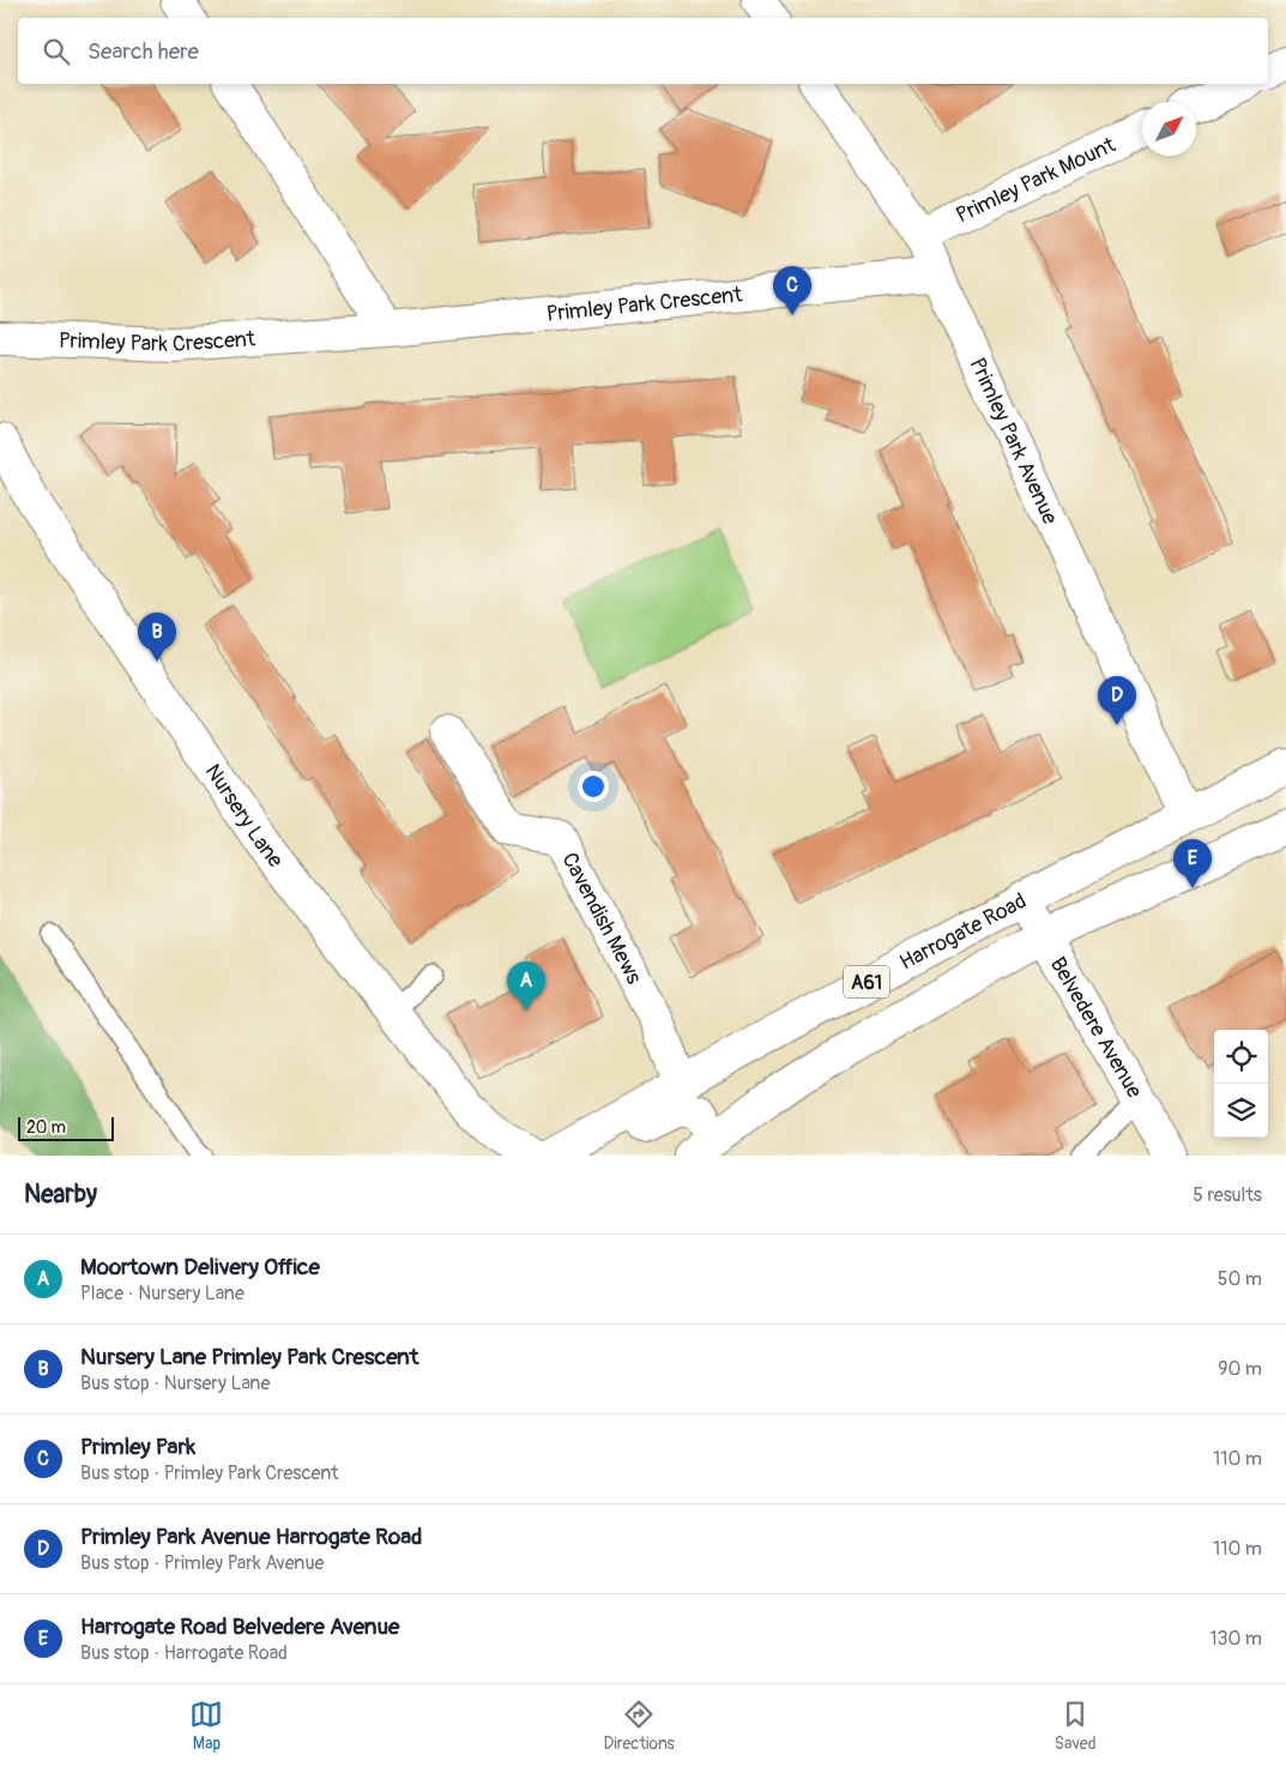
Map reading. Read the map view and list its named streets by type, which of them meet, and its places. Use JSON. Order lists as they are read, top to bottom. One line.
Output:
{"streets":{"main road":["Primley Park Mount","Primley Park Crescent","Primley Park Avenue","Nursery Lane","Cavendish Mews","Harrogate Road","A61","Belvedere Avenue"]},"crossings":[["Primley Park Mount","Primley Park Avenue"],["Primley Park Crescent","Primley Park Avenue"],["Primley Park Avenue","Harrogate Road"],["Cavendish Mews","Harrogate Road"],["Harrogate Road","Belvedere Avenue"]],"scale_bar":"20 m","north":"top right","page":{"search":"Search here","pins":["C","B","D","E","A"],"scale":"20 m","heading":["Nearby","5 results"],"list":[{"mark":"A","name":"Moortown Delivery Office","note":"Place · Nursery Lane","value":"50 m"},{"mark":"B","name":"Nursery Lane Primley Park Crescent","note":"Bus stop · Nursery Lane","value":"90 m"},{"mark":"C","name":"Primley Park","note":"Bus stop · Primley Park Crescent","value":"110 m"},{"mark":"D","name":"Primley Park Avenue Harrogate Road","note":"Bus stop · Primley Park Avenue","value":"110 m"},{"mark":"E","name":"Harrogate Road Belvedere Avenue","note":"Bus stop · Harrogate Road","value":"130 m"}],"nav":["Map","Directions","Saved"]}}
